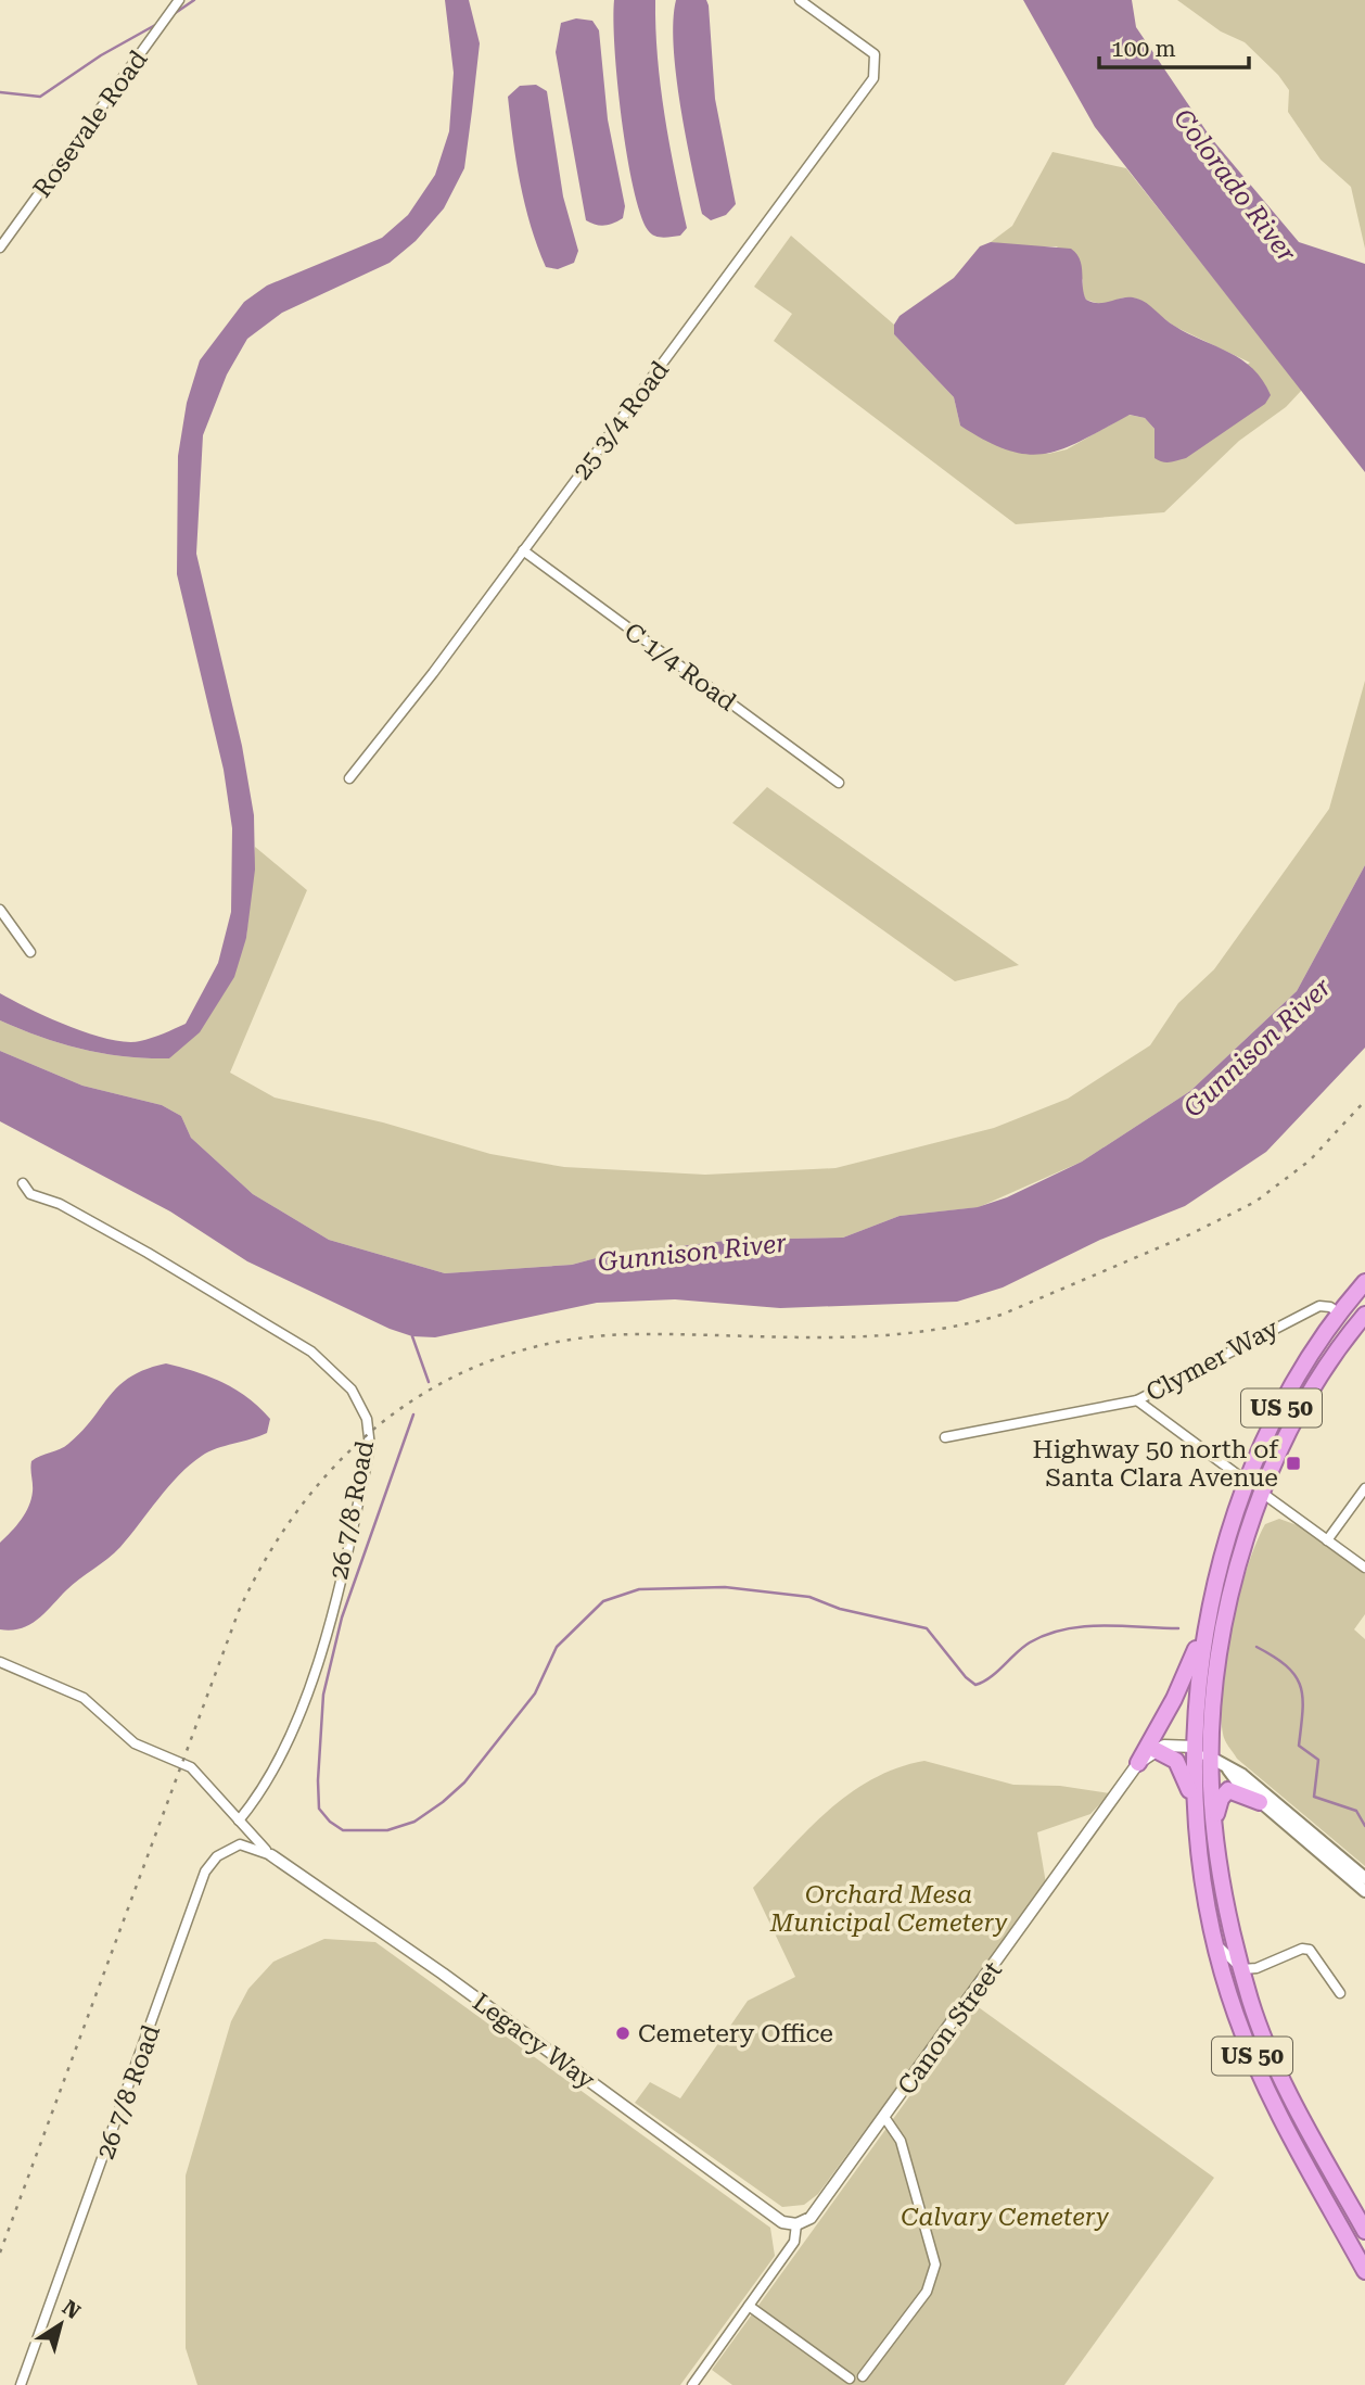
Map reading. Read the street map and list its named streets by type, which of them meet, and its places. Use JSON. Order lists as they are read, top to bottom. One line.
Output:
{"streets":{"highway":["US 50"],"street":["Rosevale Road","25 3/4 Road","C 1/4 Road","Clymer Way","26 7/8 Road","Canon Street","Legacy Way"]},"crossings":[["25 3/4 Road","C 1/4 Road"],["Clymer Way","US 50"],["26 7/8 Road","Legacy Way"],["Canon Street","Legacy Way"]],"water":["Colorado River","Gunnison River"],"parks":["Orchard Mesa Municipal Cemetery","Calvary Cemetery"],"places":{"transit":["Highway 50 north of Santa Clara Avenue"],"other":["Cemetery Office"]},"scale_bar":"100 m","north":"top right"}
